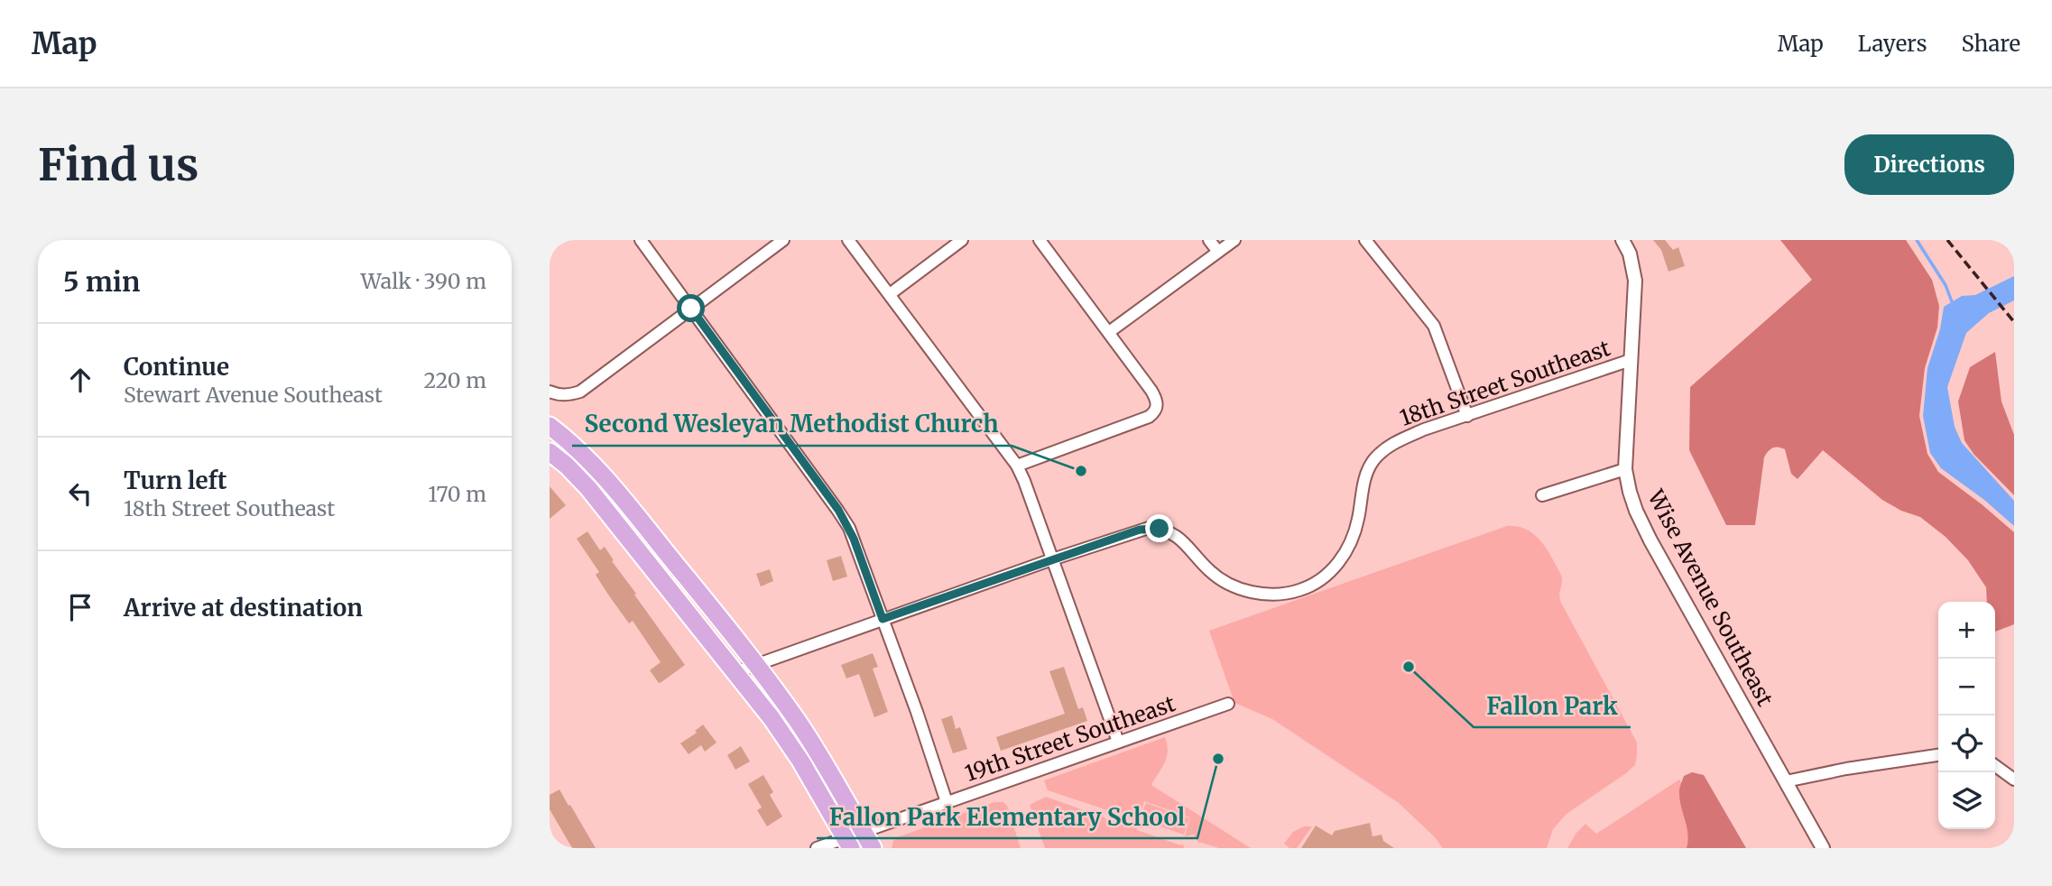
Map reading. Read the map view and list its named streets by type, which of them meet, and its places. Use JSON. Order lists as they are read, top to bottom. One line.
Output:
{"streets":{"street":["18th Street Southeast","Wise Avenue Southeast","19th Street Southeast"]},"crossings":[["18th Street Southeast","Wise Avenue Southeast"]],"places":["Second Wesleyan Methodist Church","Fallon Park","Fallon Park Elementary School"],"page":{"header":"Map","nav":["Map","Layers","Share"],"buttons":"Directions","title":"Find us","heading":["5 min","Walk · 390 m"],"list":[["Continue","Stewart Avenue Southeast","220 m"],["Turn left","18th Street Southeast","170 m"],"Arrive at destination"],"map_buttons":["+","−"]}}
